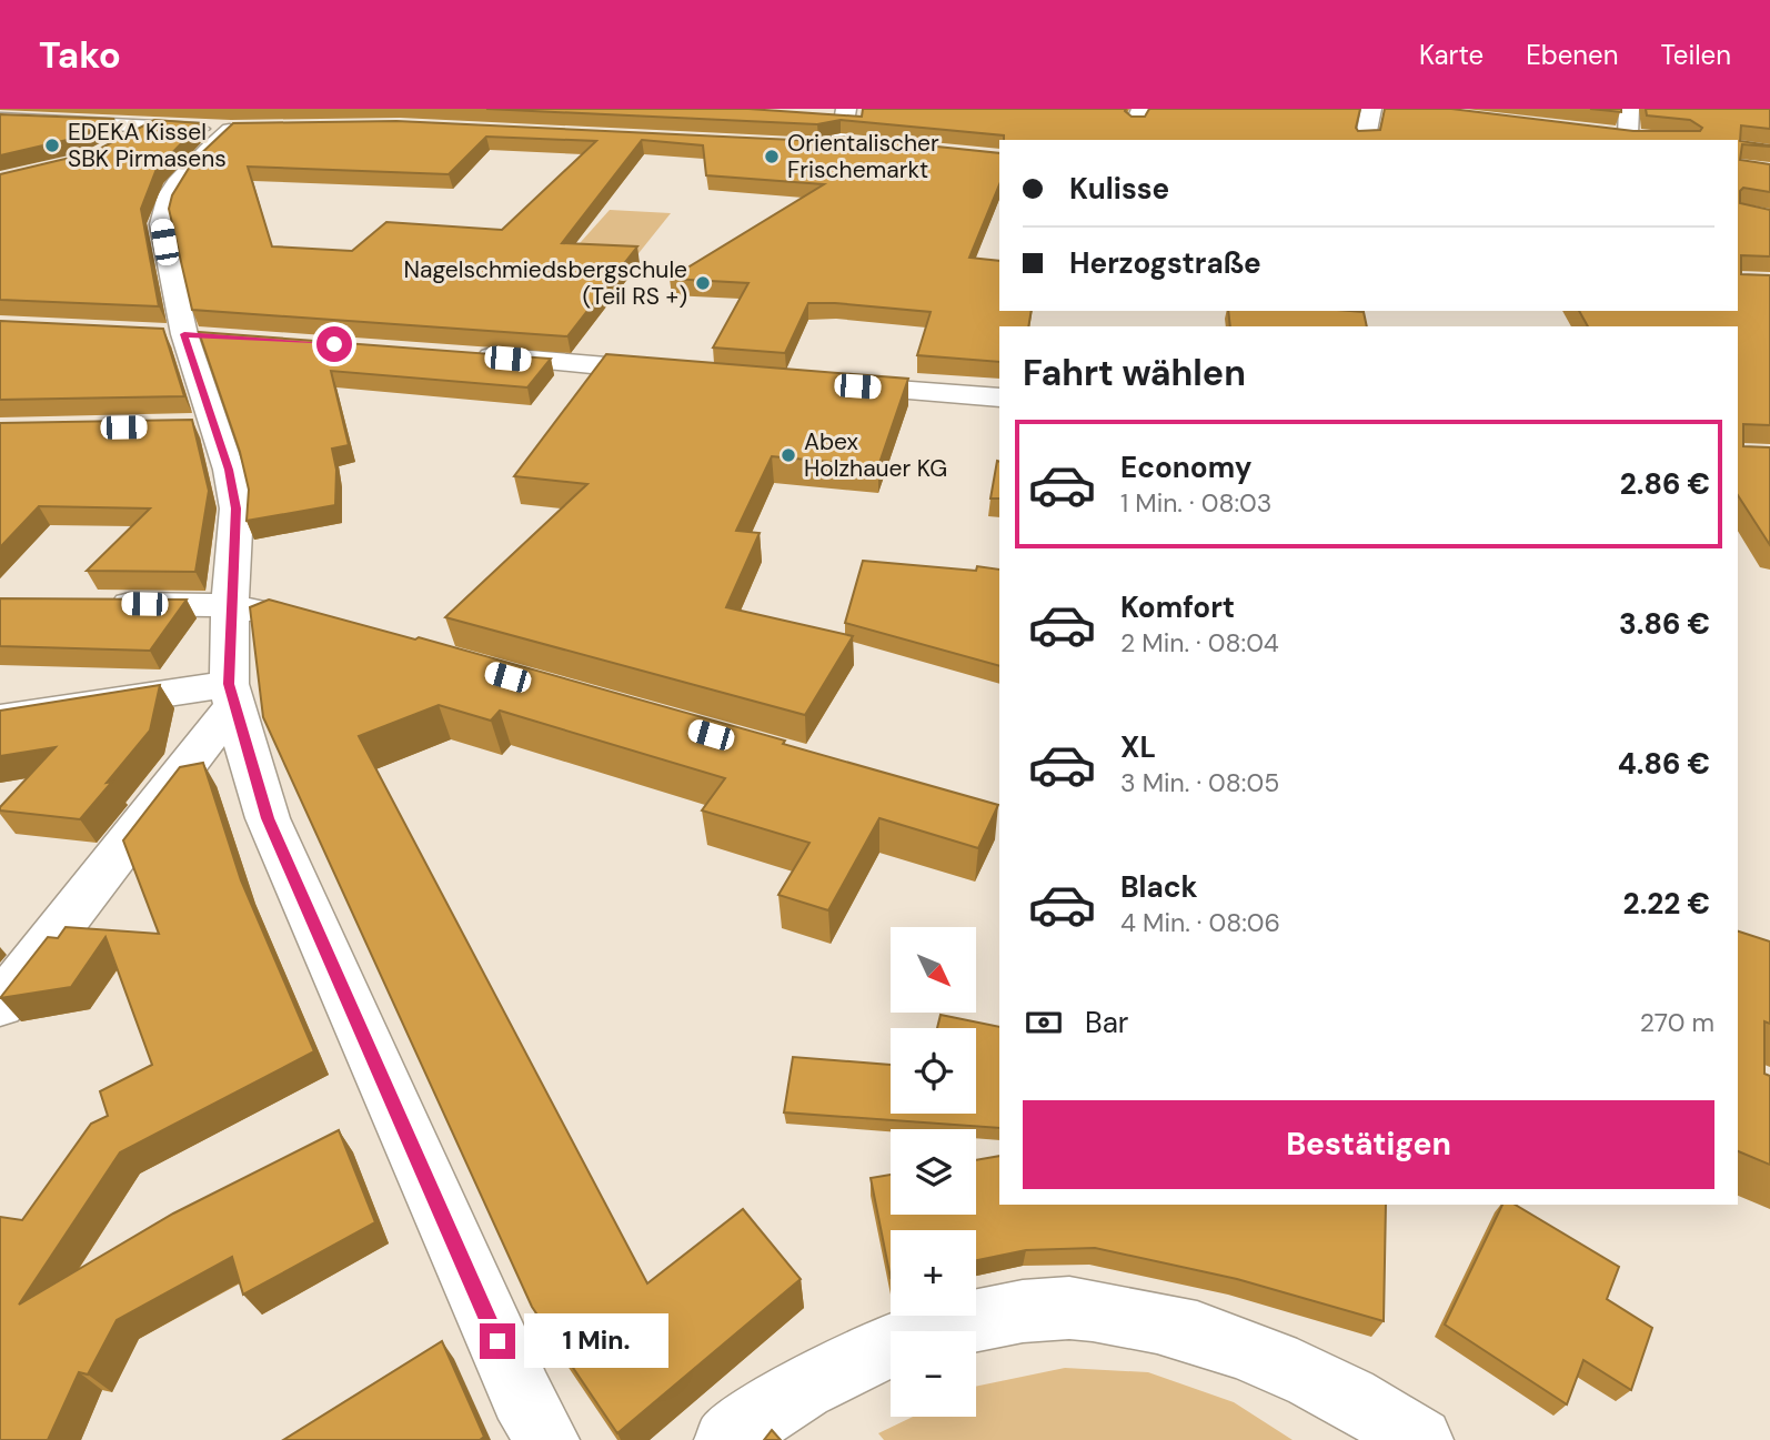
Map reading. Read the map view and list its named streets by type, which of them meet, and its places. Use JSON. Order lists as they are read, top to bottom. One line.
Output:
{"places":["EDEKA Kissel SBK Pirmasens","Orientalischer Frischemarkt","Nagelschmiedsbergschule (Teil RS +)","Abex Holzhauer KG"],"north":"bottom right","page":{"header":"Tako","nav":["Karte","Ebenen","Teilen"],"banner":["Kulisse","Herzogstraße"],"heading":"Fahrt wählen","list":[{"name":"Economy","note":"1 Min. · 08:03","value":"2.86 €"},{"name":"Komfort","note":"2 Min. · 08:04","value":"3.86 €"},{"name":"XL","note":"3 Min. · 08:05","value":"4.86 €"},{"name":"Black","note":"4 Min. · 08:06","value":"2.22 €"}],"map_buttons":["+","−"],"pay":["Bar","270 m"],"buttons":"Bestätigen","bubble":"1 Min."}}
